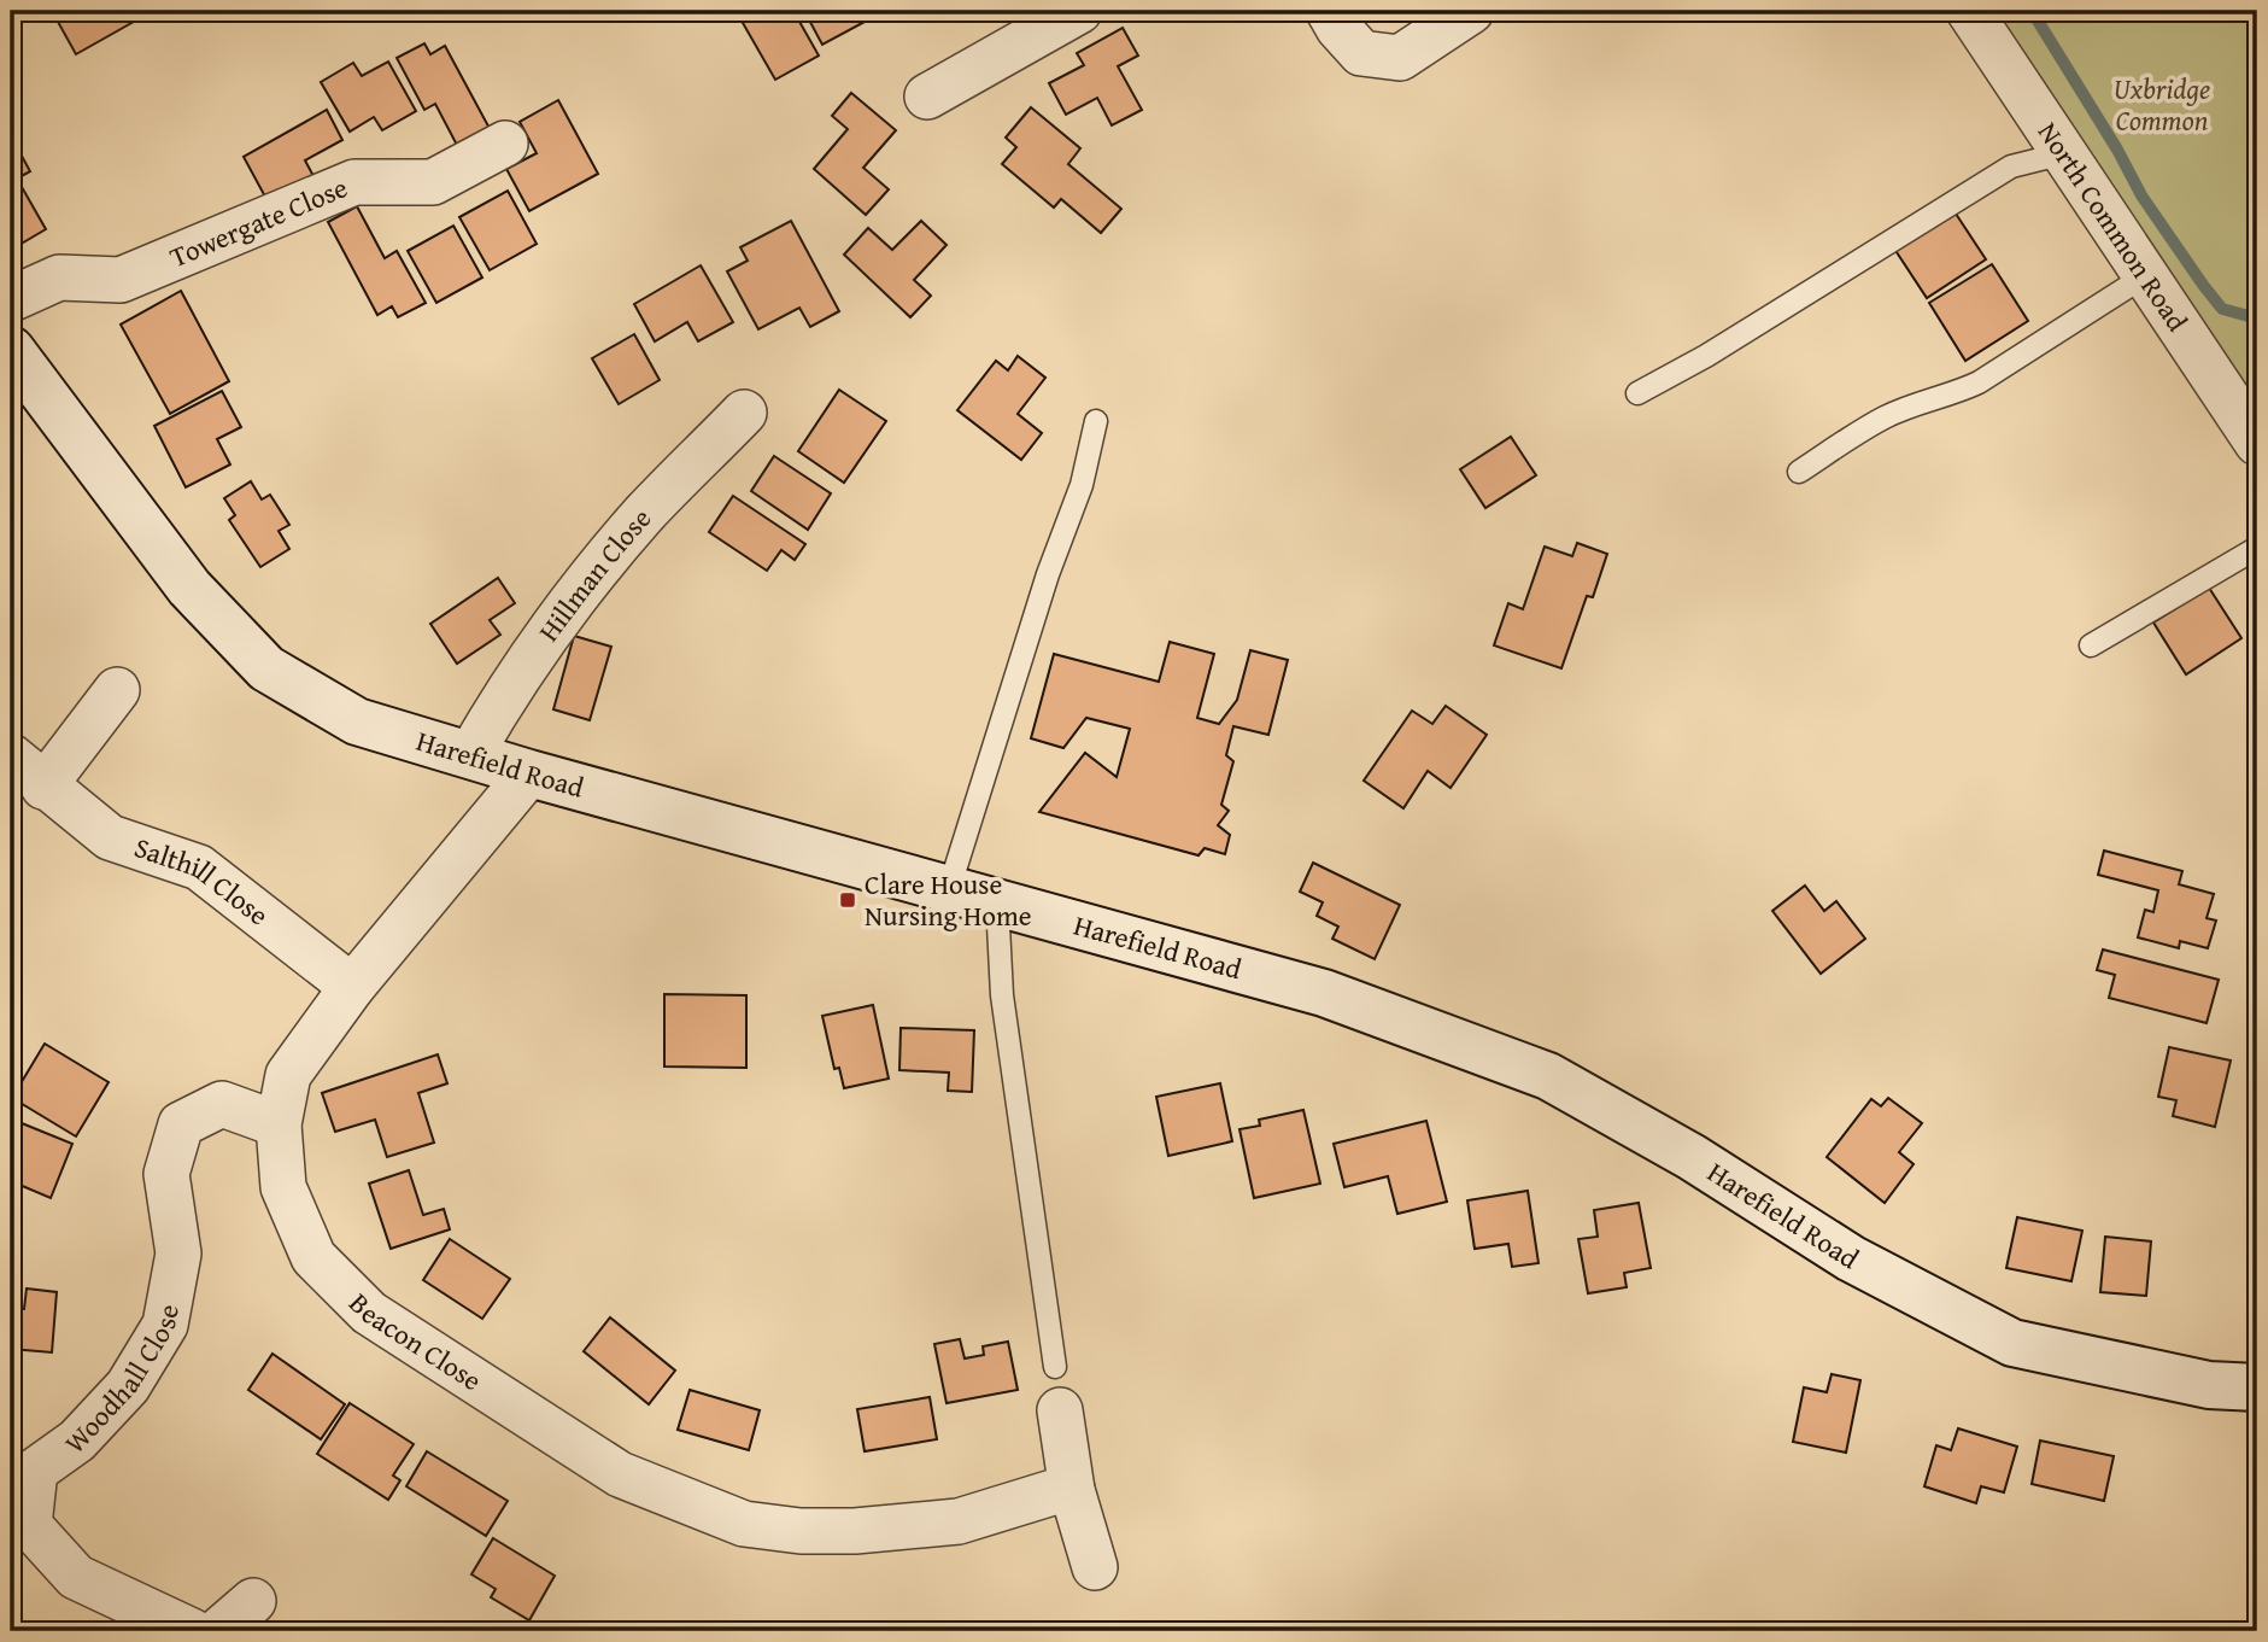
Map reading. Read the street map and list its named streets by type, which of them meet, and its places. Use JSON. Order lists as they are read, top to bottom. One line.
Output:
{"streets":{"main road":["Harefield Road"],"street":["Towergate Close","North Common Road","Hillman Close","Salthill Close","Beacon Close","Woodhall Close"]},"crossings":[["Hillman Close","Harefield Road"],["Harefield Road","Beacon Close"],["Salthill Close","Beacon Close"],["Beacon Close","Woodhall Close"]],"parks":["Uxbridge Common"],"places":{"transit":["Clare House Nursing Home"]}}
